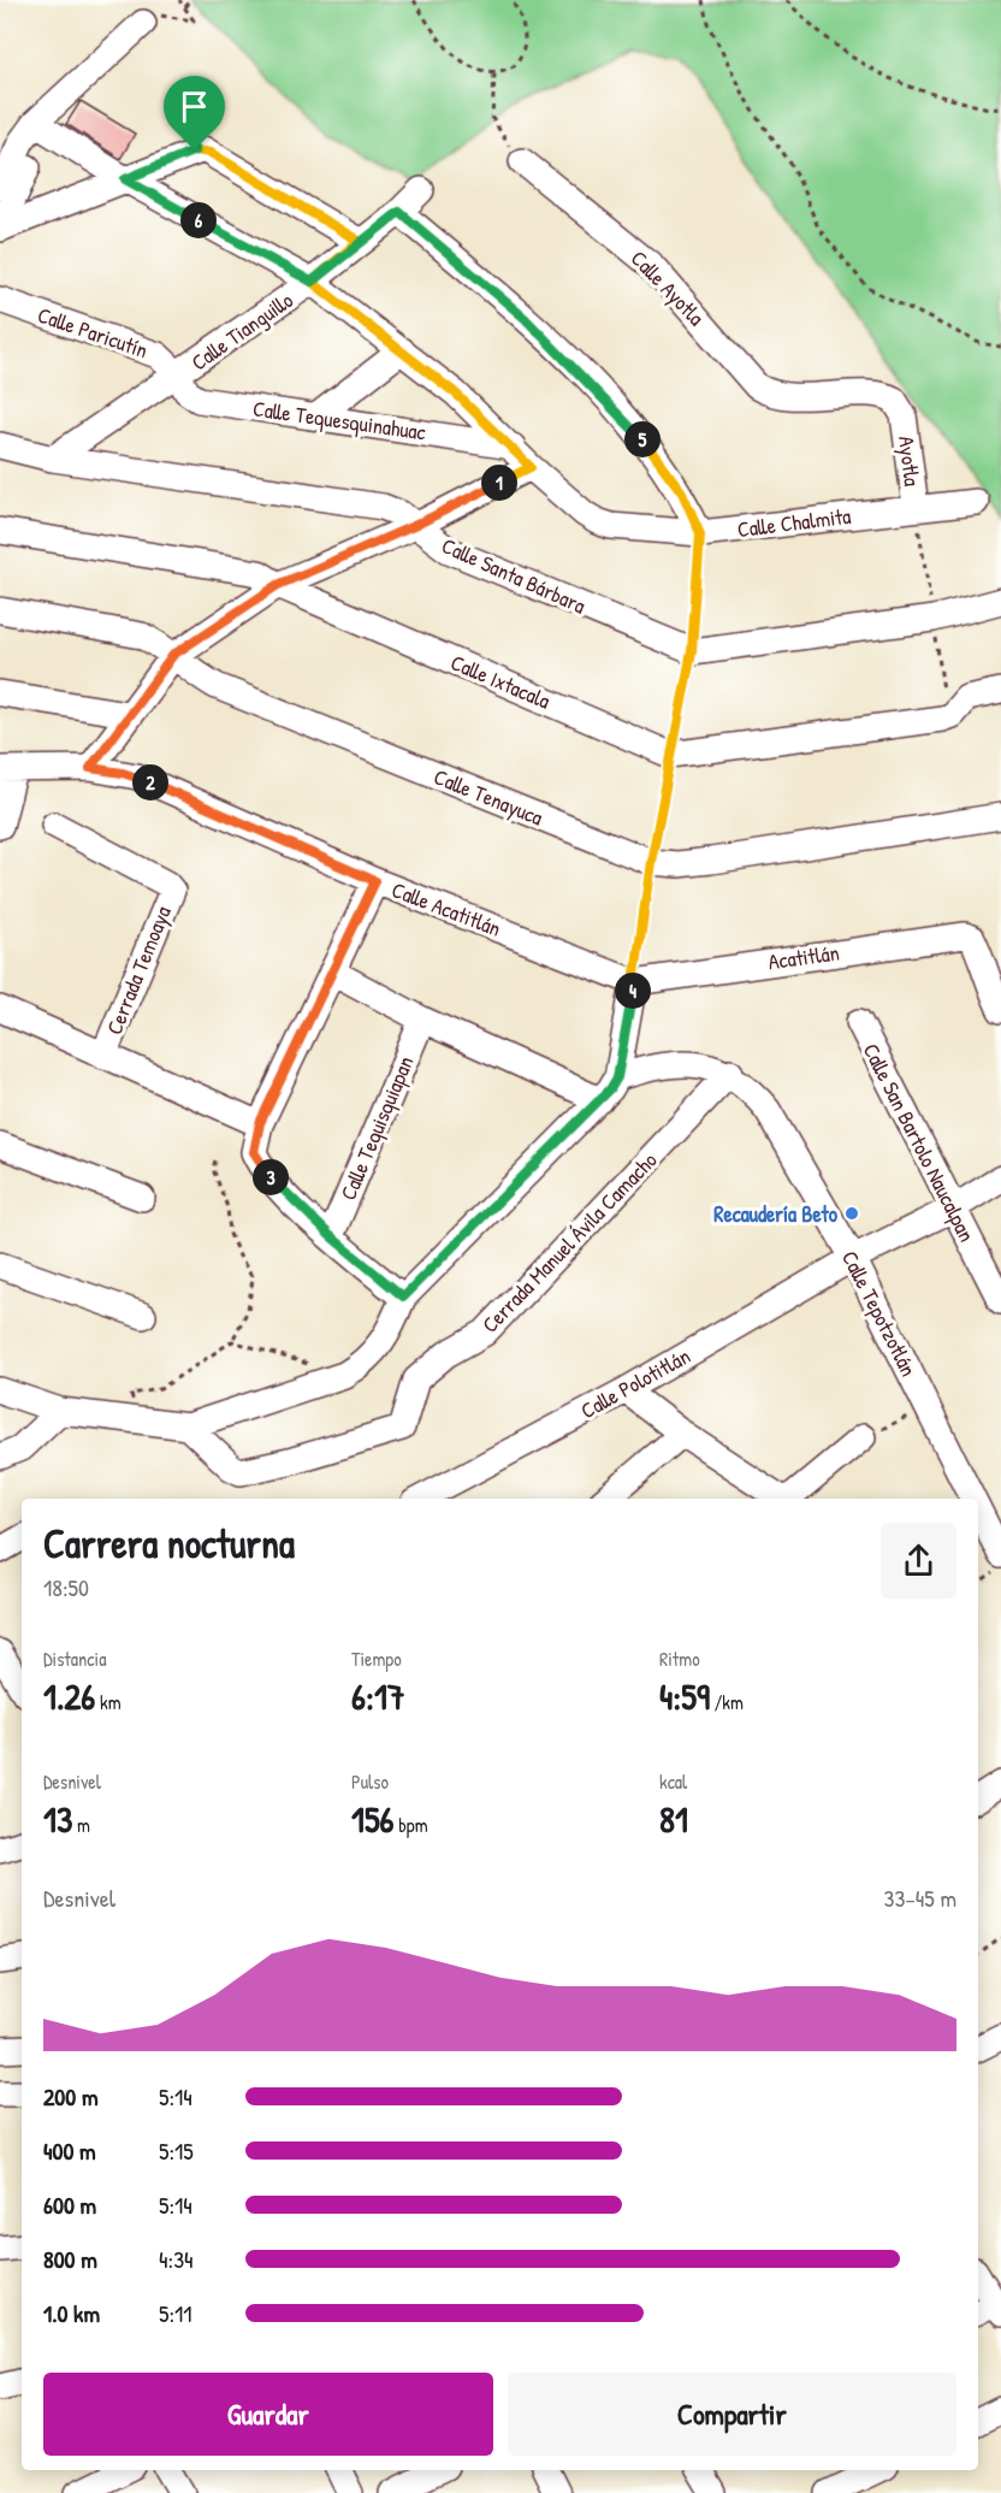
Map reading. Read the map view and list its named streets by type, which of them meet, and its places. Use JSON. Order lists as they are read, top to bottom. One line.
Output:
{"streets":{"street":["Calle Ayotla","Calle Tianguillo","Calle Paricutín","Calle Tequesquinahuac","Ayotla","Calle Chalmita","Calle Santa Bárbara","Calle Ixtacala","Calle Tenayuca","Calle Acatitlán","Acatitlán","Cerrada Temoaya","Calle Tequisquiapan","Calle San Bartolo Naucalpan","Cerrada Manuel Ávila Camacho","Calle Tepotzotlán","Calle Polotitlán"]},"crossings":[["Calle Ayotla","Ayotla"],["Calle Tianguillo","Calle Paricutín"],["Calle Tianguillo","Calle Tequesquinahuac"],["Calle Tianguillo","Calle Chalmita"],["Calle Tianguillo","Calle Santa Bárbara"],["Calle Paricutín","Calle Tequesquinahuac"],["Calle Tequesquinahuac","Calle Chalmita"],["Ayotla","Calle Chalmita"],["Calle Acatitlán","Acatitlán"],["Calle San Bartolo Naucalpan","Calle Polotitlán"],["Cerrada Manuel Ávila Camacho","Calle Tepotzotlán"],["Calle Tepotzotlán","Calle Polotitlán"]],"places":["Recaudería Beto"],"page":{"pins":["6","5","1","2","4","3"],"heading":["Carrera nocturna","18:50"],"stats":[["Distancia","1.26 km"],["Tiempo","6:17"],["Ritmo","4:59 /km"],["Desnivel","13 m"],["Pulso","156 bpm"],["kcal","81"]],"chart":["Desnivel","33–45 m"],"list":[{"name":"200 m","note":"5:14"},{"name":"400 m","note":"5:15"},{"name":"600 m","note":"5:14"},{"name":"800 m","note":"4:34"},{"name":"1.0 km","note":"5:11"}],"buttons":["Guardar","Compartir"]}}
